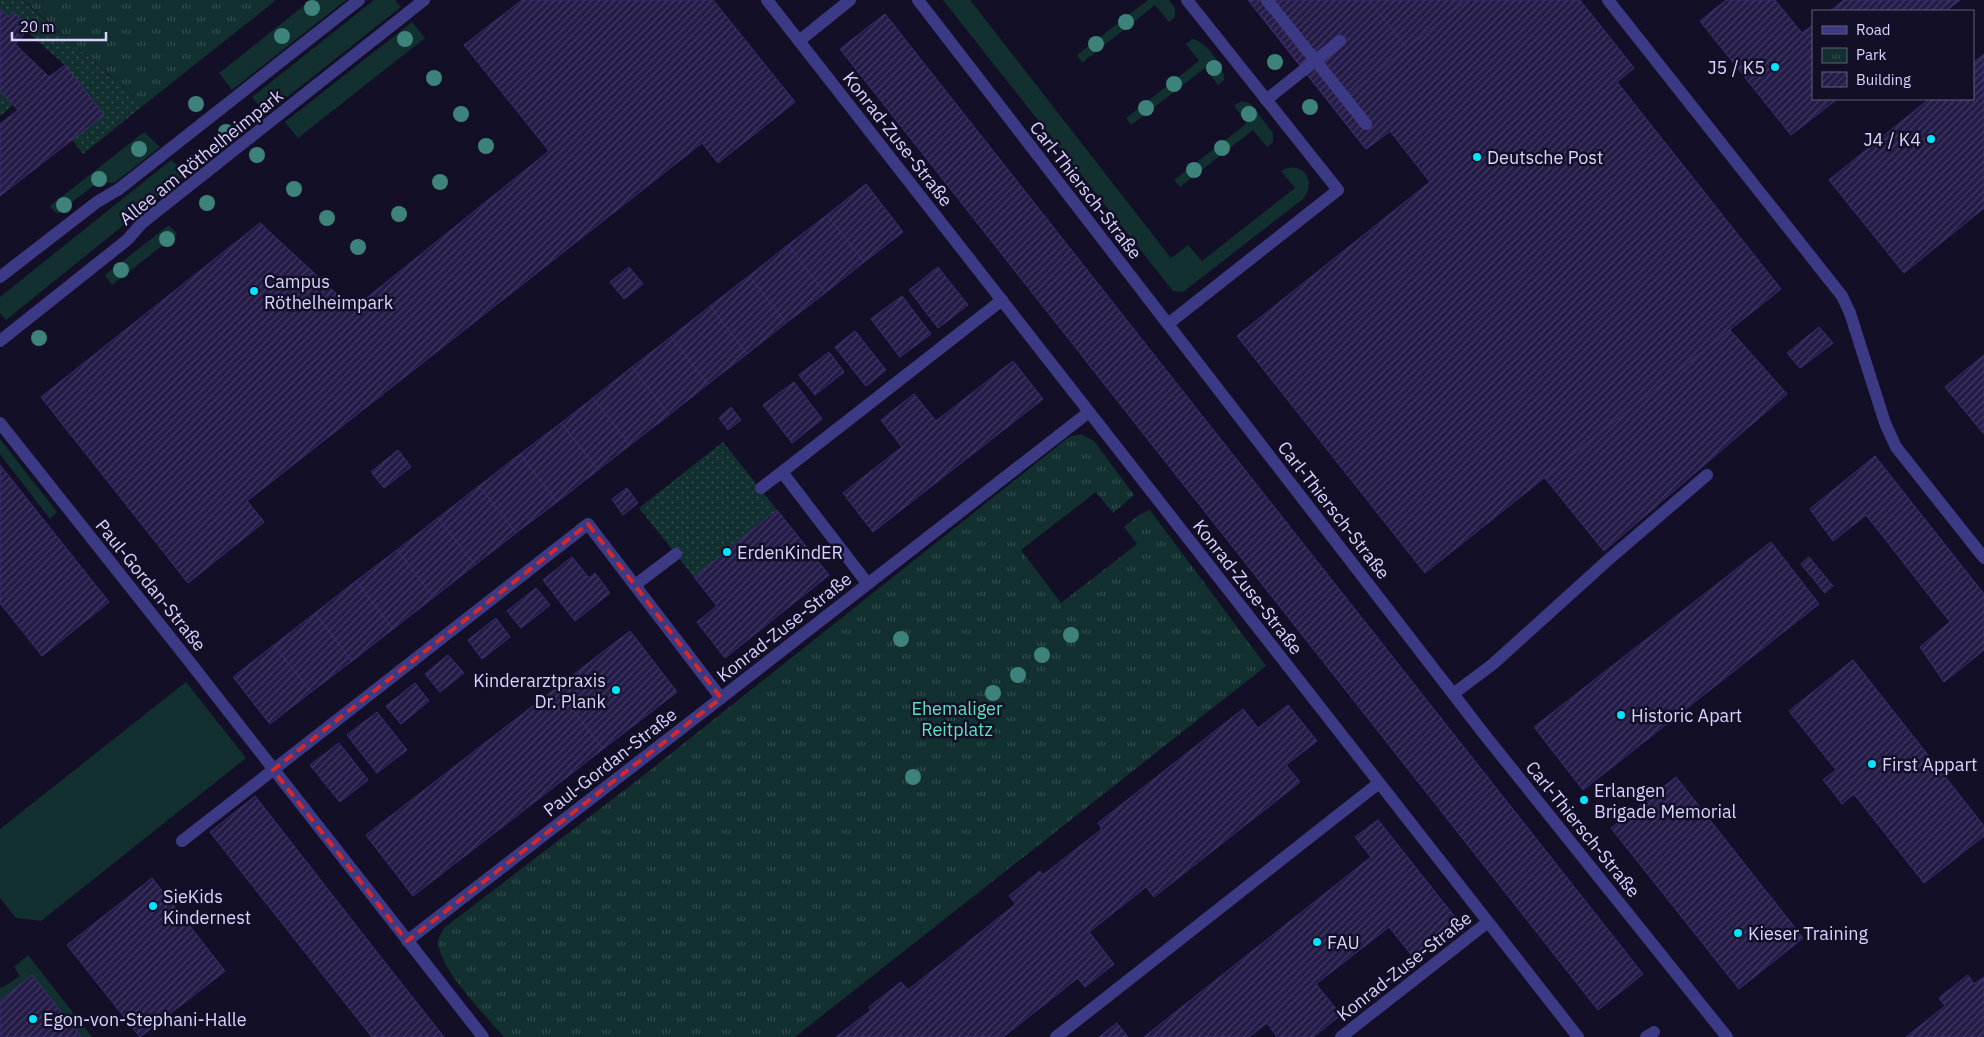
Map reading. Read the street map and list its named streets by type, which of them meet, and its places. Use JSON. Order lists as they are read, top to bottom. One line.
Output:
{"streets":{"street":["Konrad-Zuse-Straße","Allee am Röthelheimpark","Carl-Thiersch-Straße","Paul-Gordan-Straße"]},"crossings":[["Konrad-Zuse-Straße","Paul-Gordan-Straße"]],"parks":["Ehemaliger Reitplatz"],"places":["J5 / K5","J4 / K4","Deutsche Post","Campus Röthelheimpark","ErdenKindER","Kinderarztpraxis Dr. Plank","Historic Apart","First Appart","Erlangen Brigade Memorial","SieKids Kindernest","Kieser Training","FAU","Egon-von-Stephani-Halle"],"legend":["Road","Park","Building"],"scale_bar":"20 m"}
